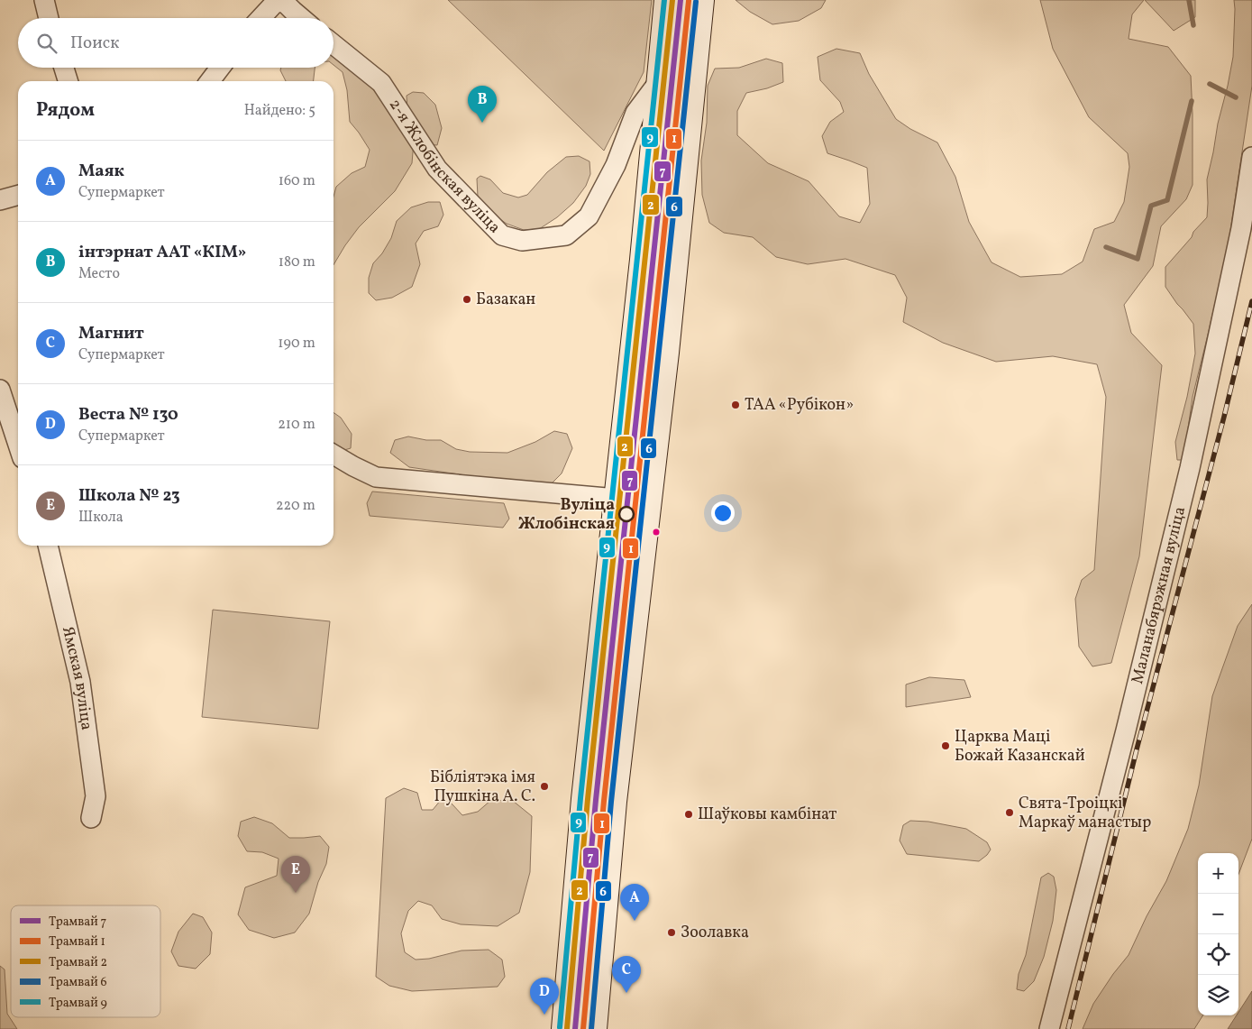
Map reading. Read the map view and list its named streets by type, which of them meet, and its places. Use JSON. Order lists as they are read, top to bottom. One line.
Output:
{"streets":{"street":["2-я Жлобінская вуліца","Маланабярэжная вуліца","Ямская вуліца"]},"places":["Базакан","ТАА «Рубікон»","Вуліца Жлобінская","Царква Маці Божай Казанскай","Бібліятэка імя Пушкіна А. С.","Свята-Троіцкі Маркаў манастыр","Шаўковы камбінат","Зоолавка"],"lines":["tram line 7","tram line 2","tram line 9","tram line 1","tram line 6"],"legend":["Трамвай 7","Трамвай 1","Трамвай 2","Трамвай 6","Трамвай 9"],"page":{"search":"Поиск","heading":["Рядом","Найдено: 5"],"pins":["B","E","A","C","D"],"list":[{"mark":"A","name":"Маяк","note":"Супермаркет","value":"160 m"},{"mark":"B","name":"інтэрнат ААТ «КІМ»","note":"Место","value":"180 m"},{"mark":"C","name":"Магнит","note":"Супермаркет","value":"190 m"},{"mark":"D","name":"Веста № 130","note":"Супермаркет","value":"210 m"},{"mark":"E","name":"Школа № 23","note":"Школа","value":"220 m"}],"map_buttons":["+","−"]}}
